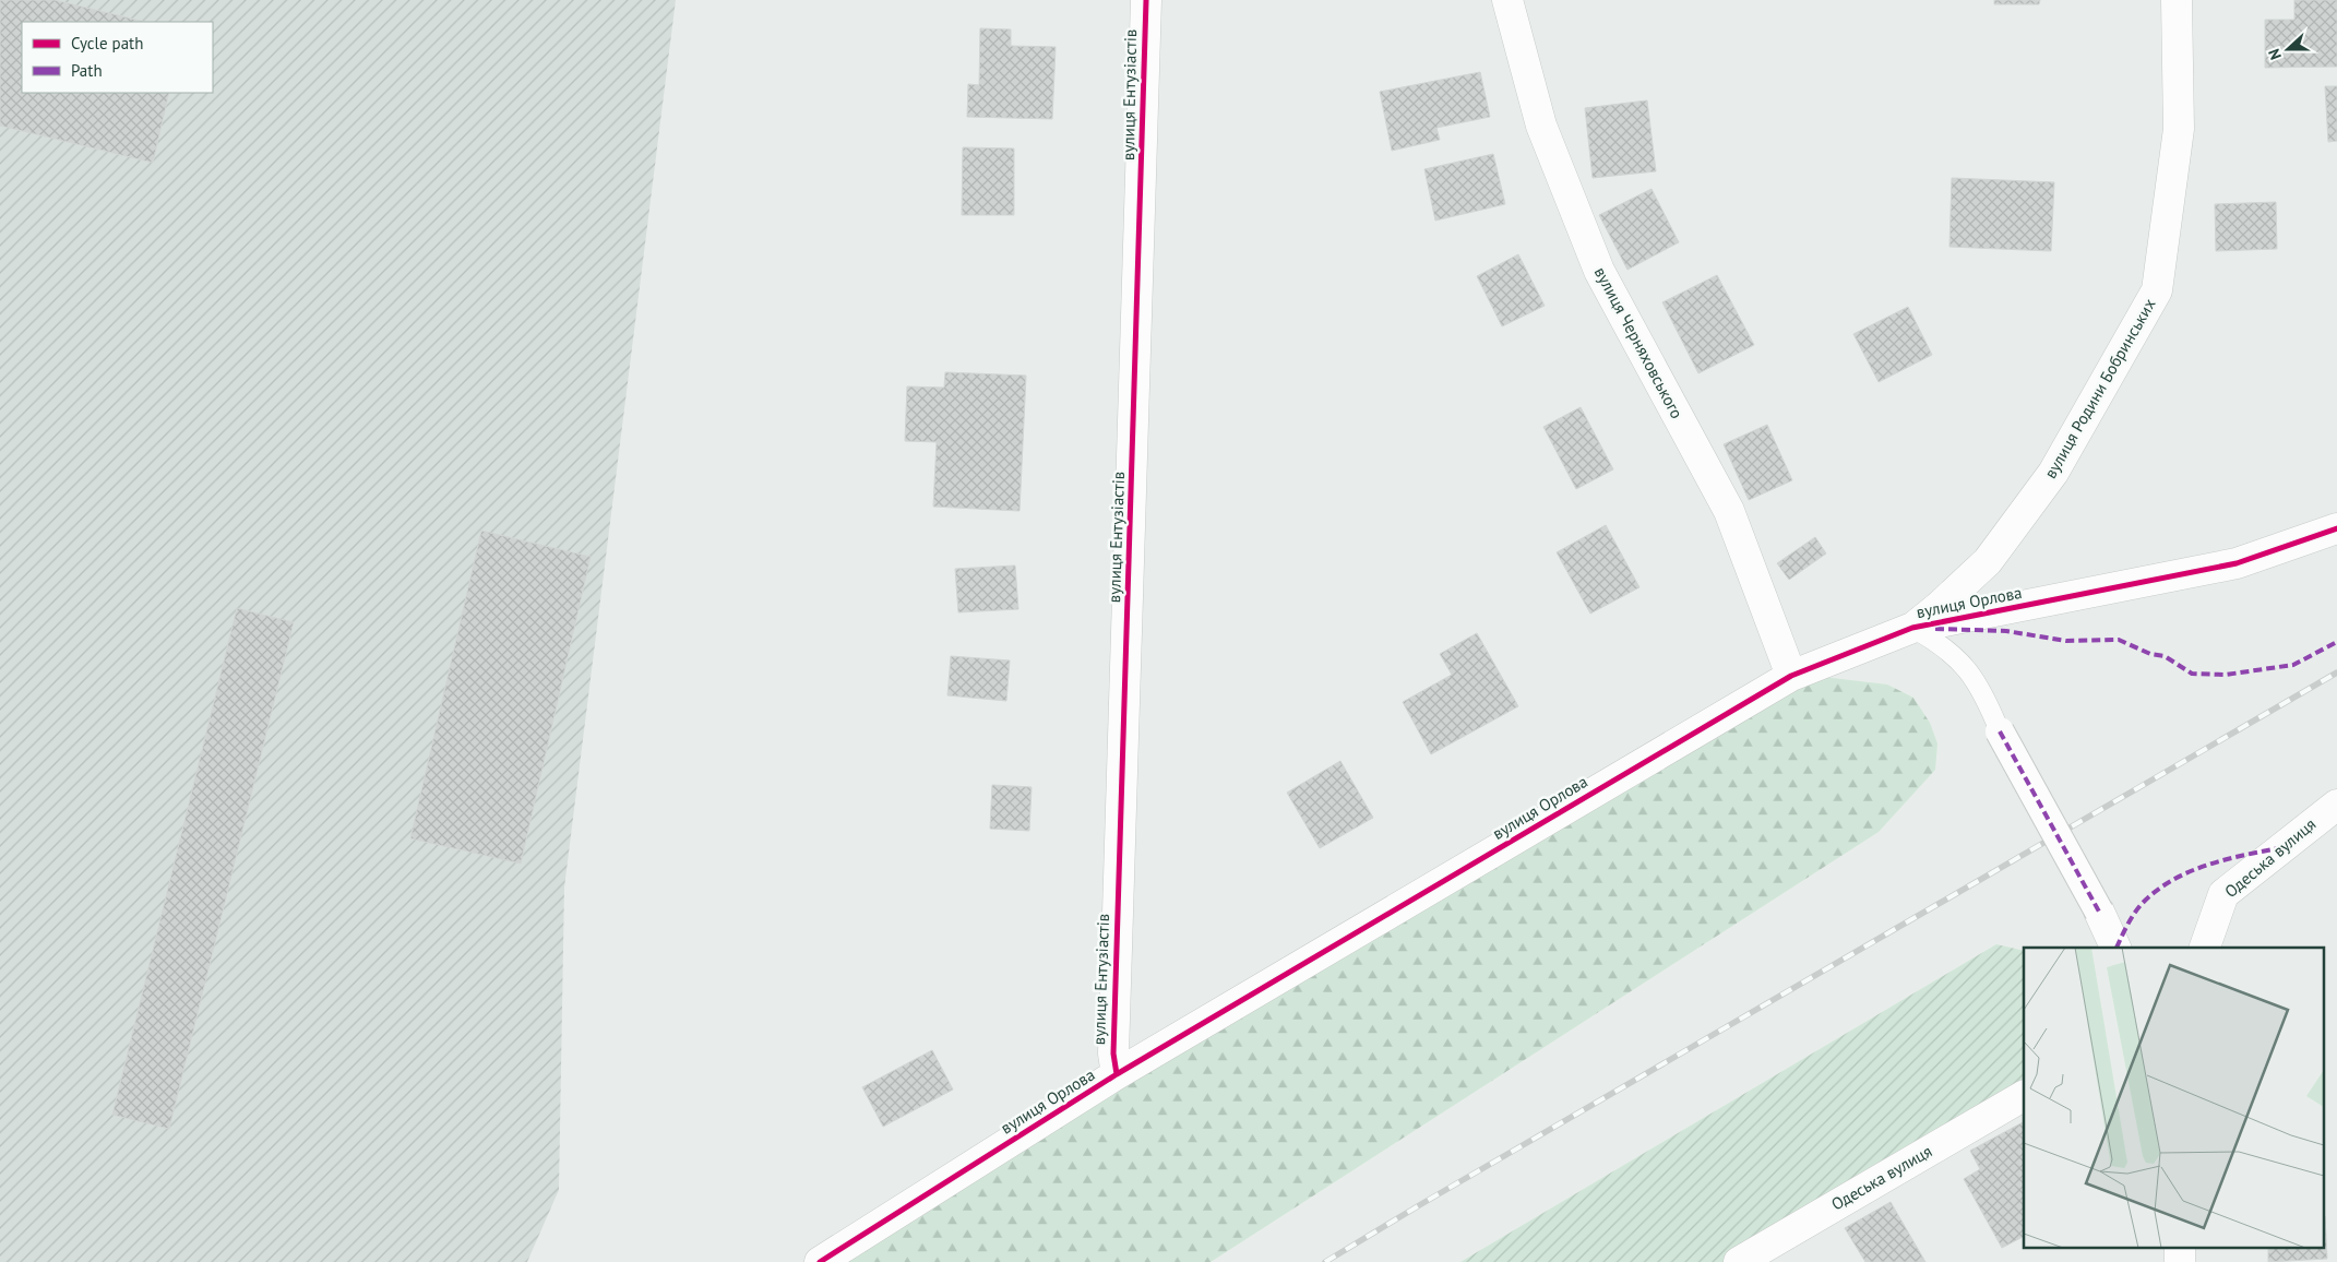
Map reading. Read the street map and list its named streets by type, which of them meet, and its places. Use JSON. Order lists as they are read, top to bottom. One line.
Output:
{"streets":{"street":["вулиця Ентузіастів","вулиця Черняховського","вулиця Родини Бобринських","вулиця Орлова","Одеська вулиця"]},"crossings":[["вулиця Ентузіастів","вулиця Орлова"],["вулиця Черняховського","вулиця Орлова"],["вулиця Родини Бобринських","вулиця Орлова"]],"legend":["Cycle path","Path"],"north":"left"}
